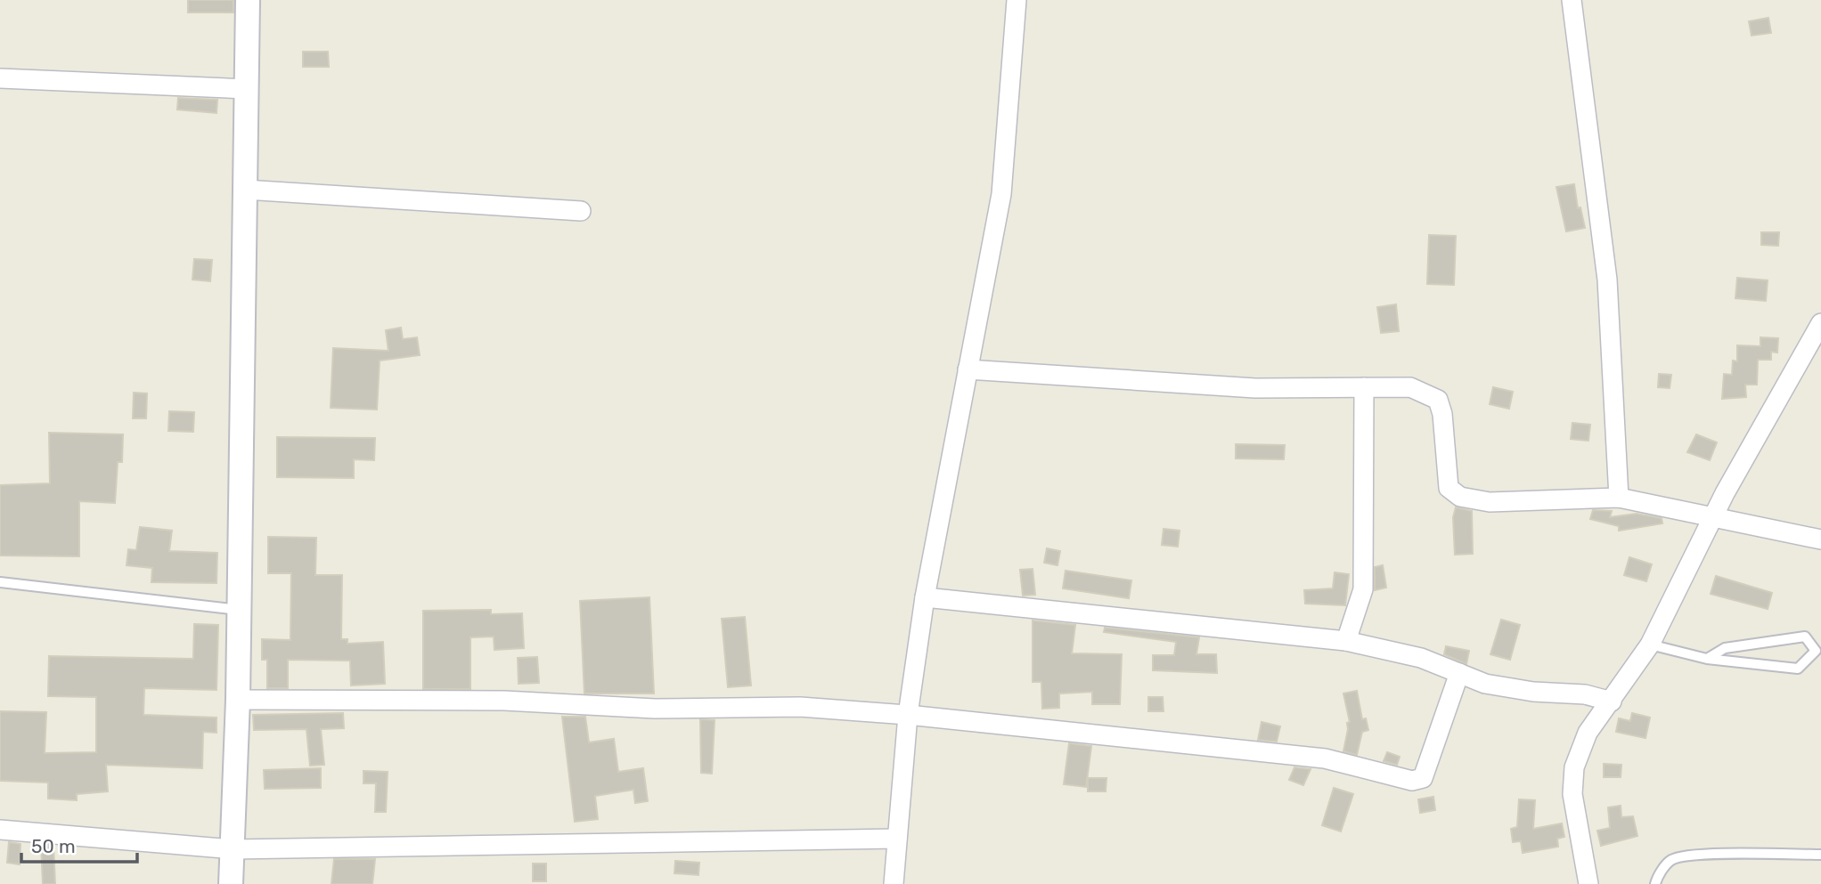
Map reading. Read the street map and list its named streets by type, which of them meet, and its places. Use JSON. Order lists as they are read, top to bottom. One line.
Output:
{"scale_bar":"50 m"}
